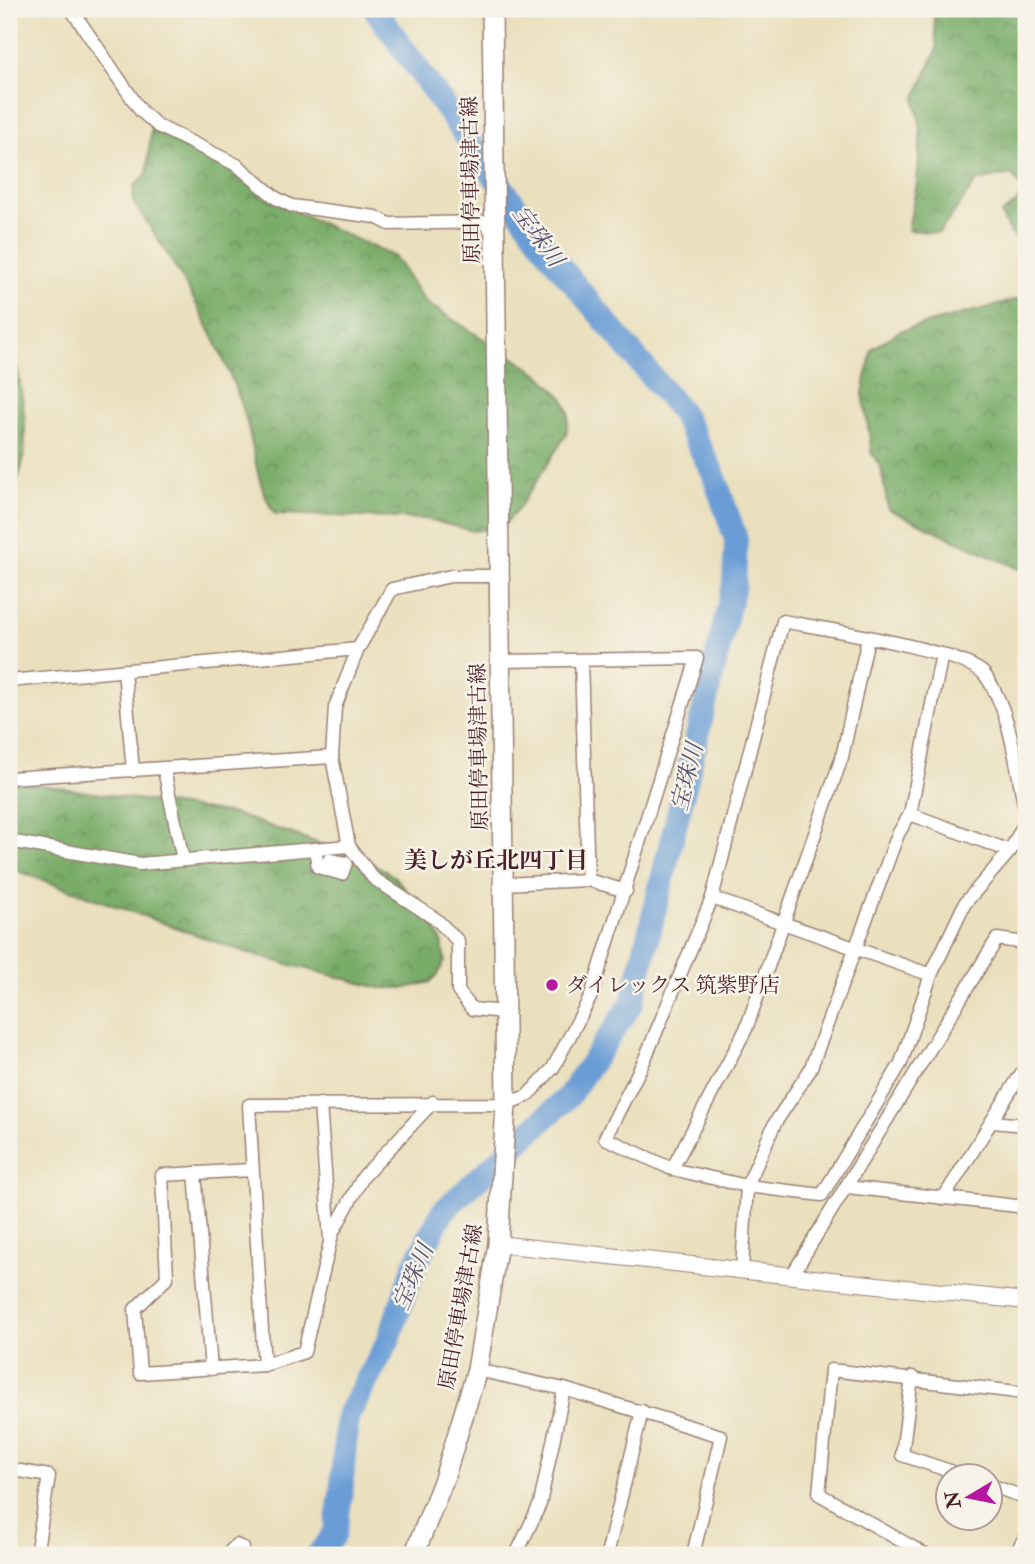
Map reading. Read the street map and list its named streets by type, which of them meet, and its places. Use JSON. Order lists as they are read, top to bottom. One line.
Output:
{"streets":{"main road":["原田停車場津古線"]},"districts":["美しが丘北四丁目"],"water":["宝珠川"],"places":["ダイレックス 筑紫野店"],"north":"left"}
